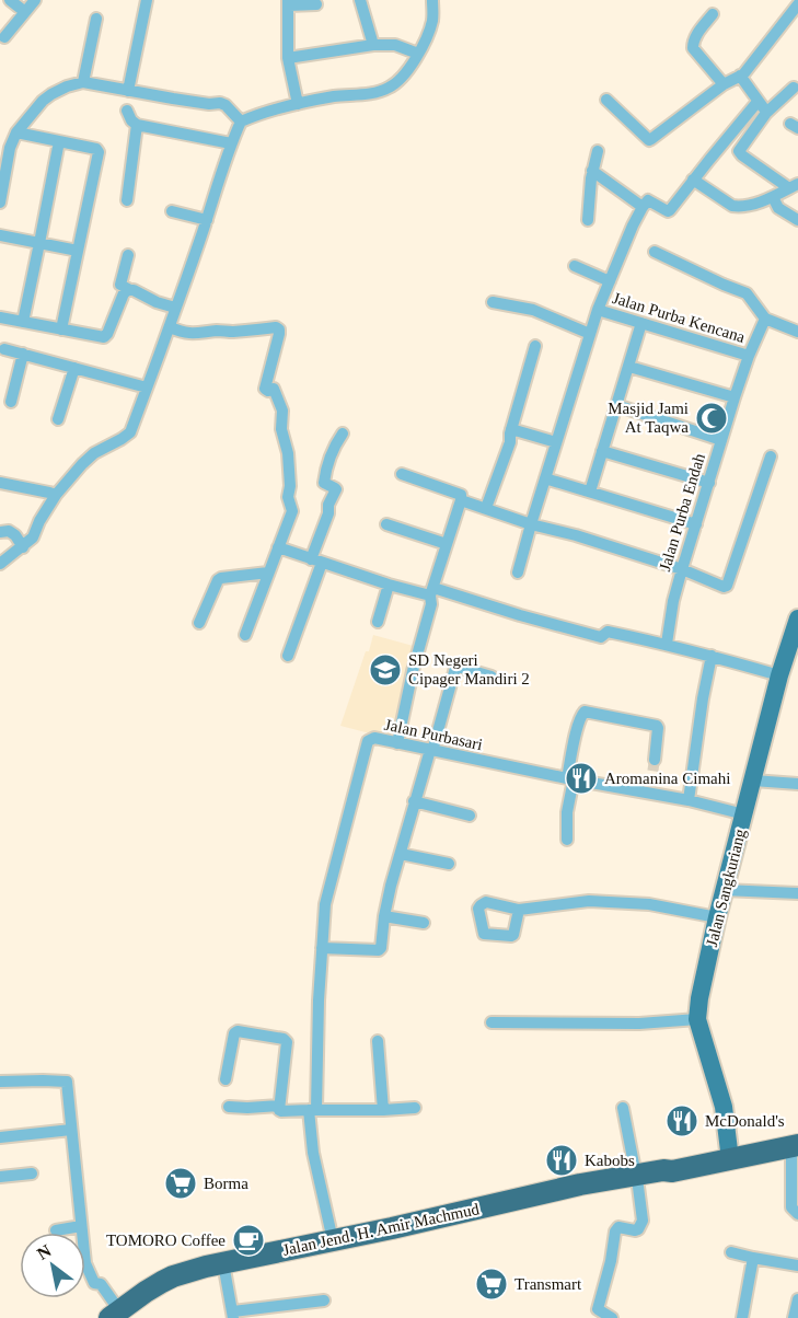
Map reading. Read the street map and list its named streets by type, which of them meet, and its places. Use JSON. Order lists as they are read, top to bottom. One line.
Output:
{"streets":{"highway":["Jalan Jend. H. Amir Machmud"],"main road":["Jalan Sangkuriang"],"street":["Jalan Purba Kencana","Jalan Purba Endah","Jalan Purbasari"]},"crossings":[["Jalan Purba Kencana","Jalan Purba Endah"],["Jalan Purbasari","Jalan Sangkuriang"],["Jalan Purbasari","Jalan Jend. H. Amir Machmud"],["Jalan Sangkuriang","Jalan Jend. H. Amir Machmud"]],"places":{"mosque":["Masjid Jami At Taqwa"],"school or university":["SD Negeri Cipager Mandiri 2"],"restaurant":["Aromanina Cimahi","McDonald's","Kabobs"],"supermarket":["Borma","Transmart"],"cafe":["TOMORO Coffee"]},"north":"top left"}
